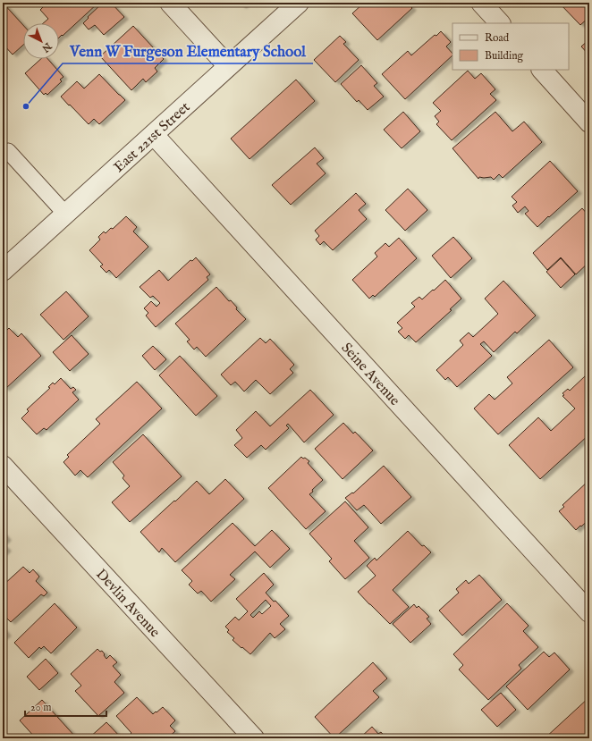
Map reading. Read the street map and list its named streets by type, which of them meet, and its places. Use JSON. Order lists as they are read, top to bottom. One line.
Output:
{"streets":{"street":["East 221st Street","Seine Avenue","Devlin Avenue"]},"crossings":[["East 221st Street","Seine Avenue"]],"places":["Venn W Furgeson Elementary School"],"legend":["Road","Building"],"scale_bar":"20 m","north":"bottom right"}
